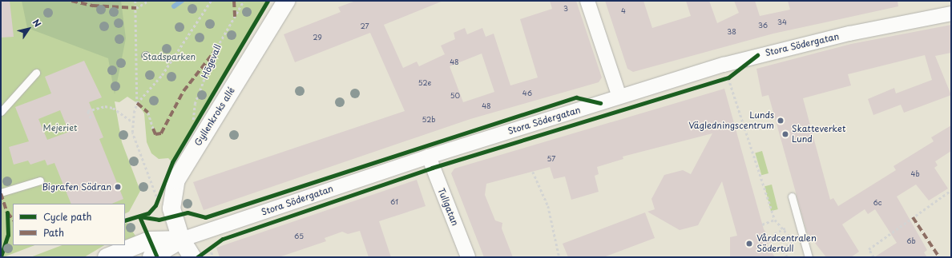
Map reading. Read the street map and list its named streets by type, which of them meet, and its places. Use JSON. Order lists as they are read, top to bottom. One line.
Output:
{"streets":{"street":["Stora Södergatan","Gyllenkroks allé","Tullgatan"],"path":["Högevall"]},"crossings":[["Stora Södergatan","Gyllenkroks allé"],["Stora Södergatan","Tullgatan"]],"parks":["Stadsparken","Mejeriet"],"places":["Lunds Vägledningscentrum","Skatteverket Lund","Bigrafen Södran","Vårdcentralen Södertull"],"house_numbers":["3","4","34","36","27","38","29","48","52e","46","50","48","52b","57","4b","61","6c","65","6b"],"legend":["Cycle path","Path"],"north":"top right"}
